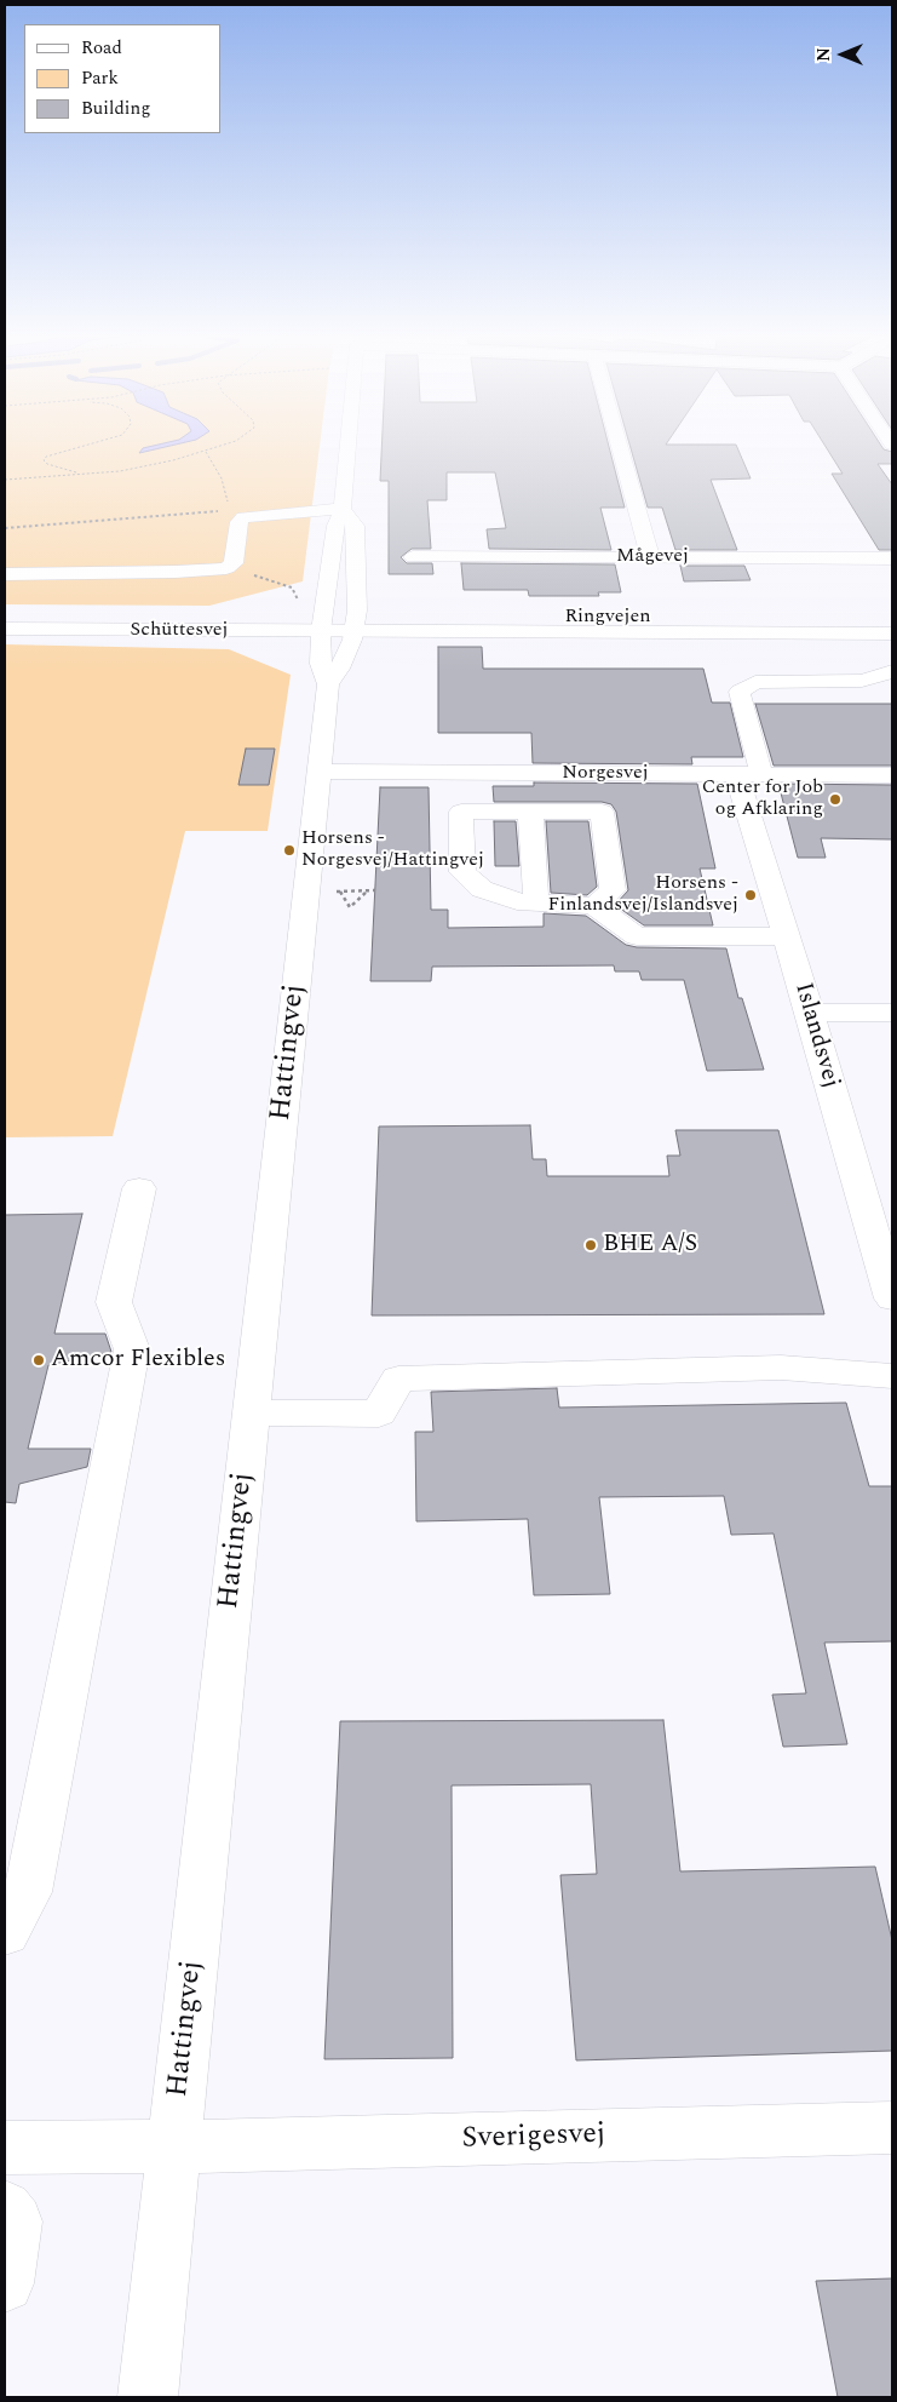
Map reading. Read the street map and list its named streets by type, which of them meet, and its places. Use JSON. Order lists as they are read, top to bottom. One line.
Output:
{"streets":{"street":["Mågevej","Ringvejen","Schüttesvej","Norgesvej","Islandsvej","Hattingvej","Sverigesvej"]},"crossings":[["Ringvejen","Schüttesvej"],["Ringvejen","Hattingvej"],["Schüttesvej","Hattingvej"],["Norgesvej","Islandsvej"],["Norgesvej","Hattingvej"],["Hattingvej","Sverigesvej"]],"places":["Center for Job og Afklaring","Horsens - Norgesvej/Hattingvej","Horsens - Finlandsvej/Islandsvej","BHE A/S","Amcor Flexibles"],"legend":["Road","Park","Building"],"north":"left"}
